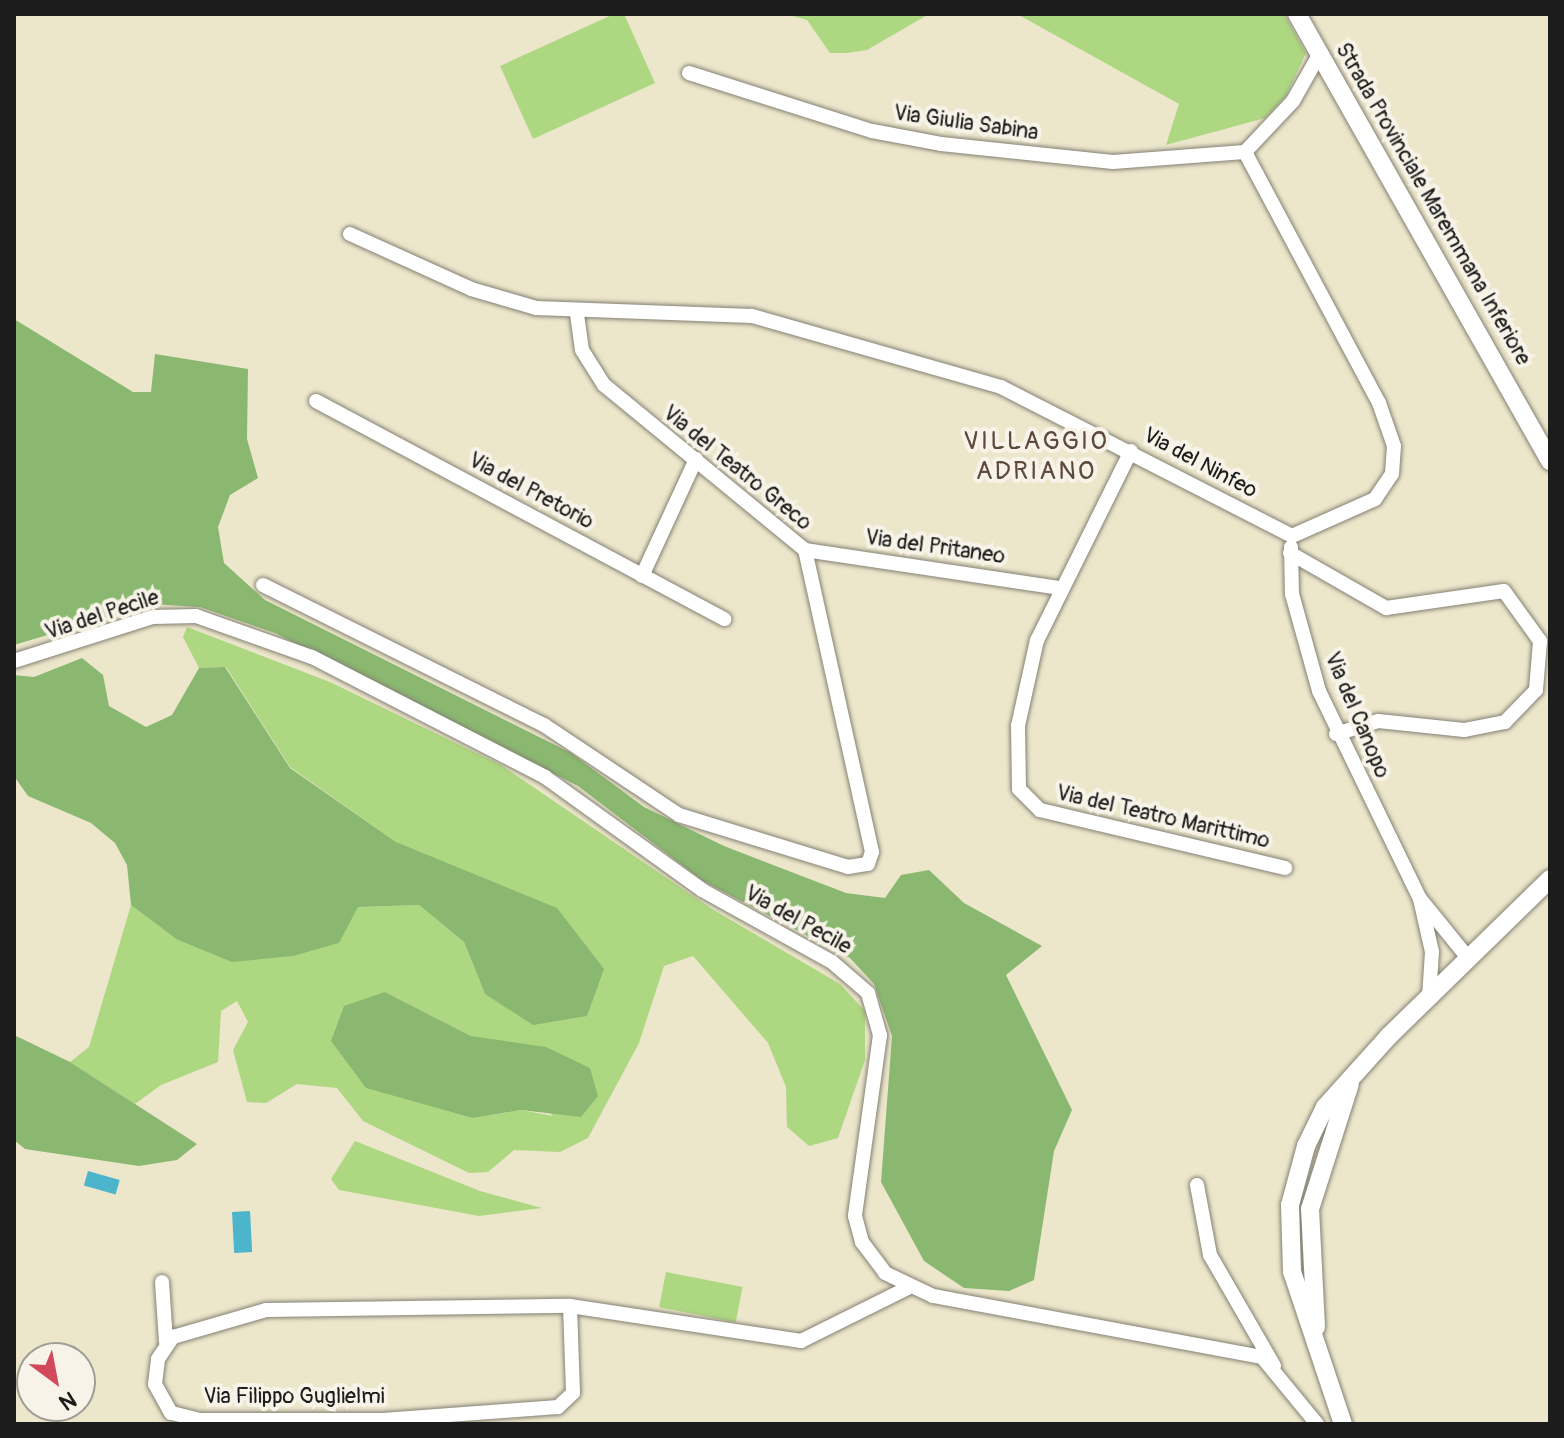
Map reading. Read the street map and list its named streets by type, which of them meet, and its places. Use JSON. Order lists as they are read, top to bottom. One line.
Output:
{"streets":{"main road":["Strada Provinciale Maremmana Inferiore"],"street":["Via Giulia Sabina","Via del Ninfeo","Via del Teatro Greco","Via del Pretorio","Via del Pritaneo","Via del Pecile","Via del Canopo","Via del Teatro Marittimo","Via Filippo Guglielmi"]},"crossings":[["Via del Ninfeo","Via del Teatro Greco"],["Via del Ninfeo","Via del Canopo"],["Via del Ninfeo","Via del Teatro Marittimo"],["Via del Teatro Greco","Via del Pritaneo"],["Via del Pritaneo","Via del Teatro Marittimo"]],"districts":["VILLAGGIO ADRIANO"],"north":"bottom right"}
